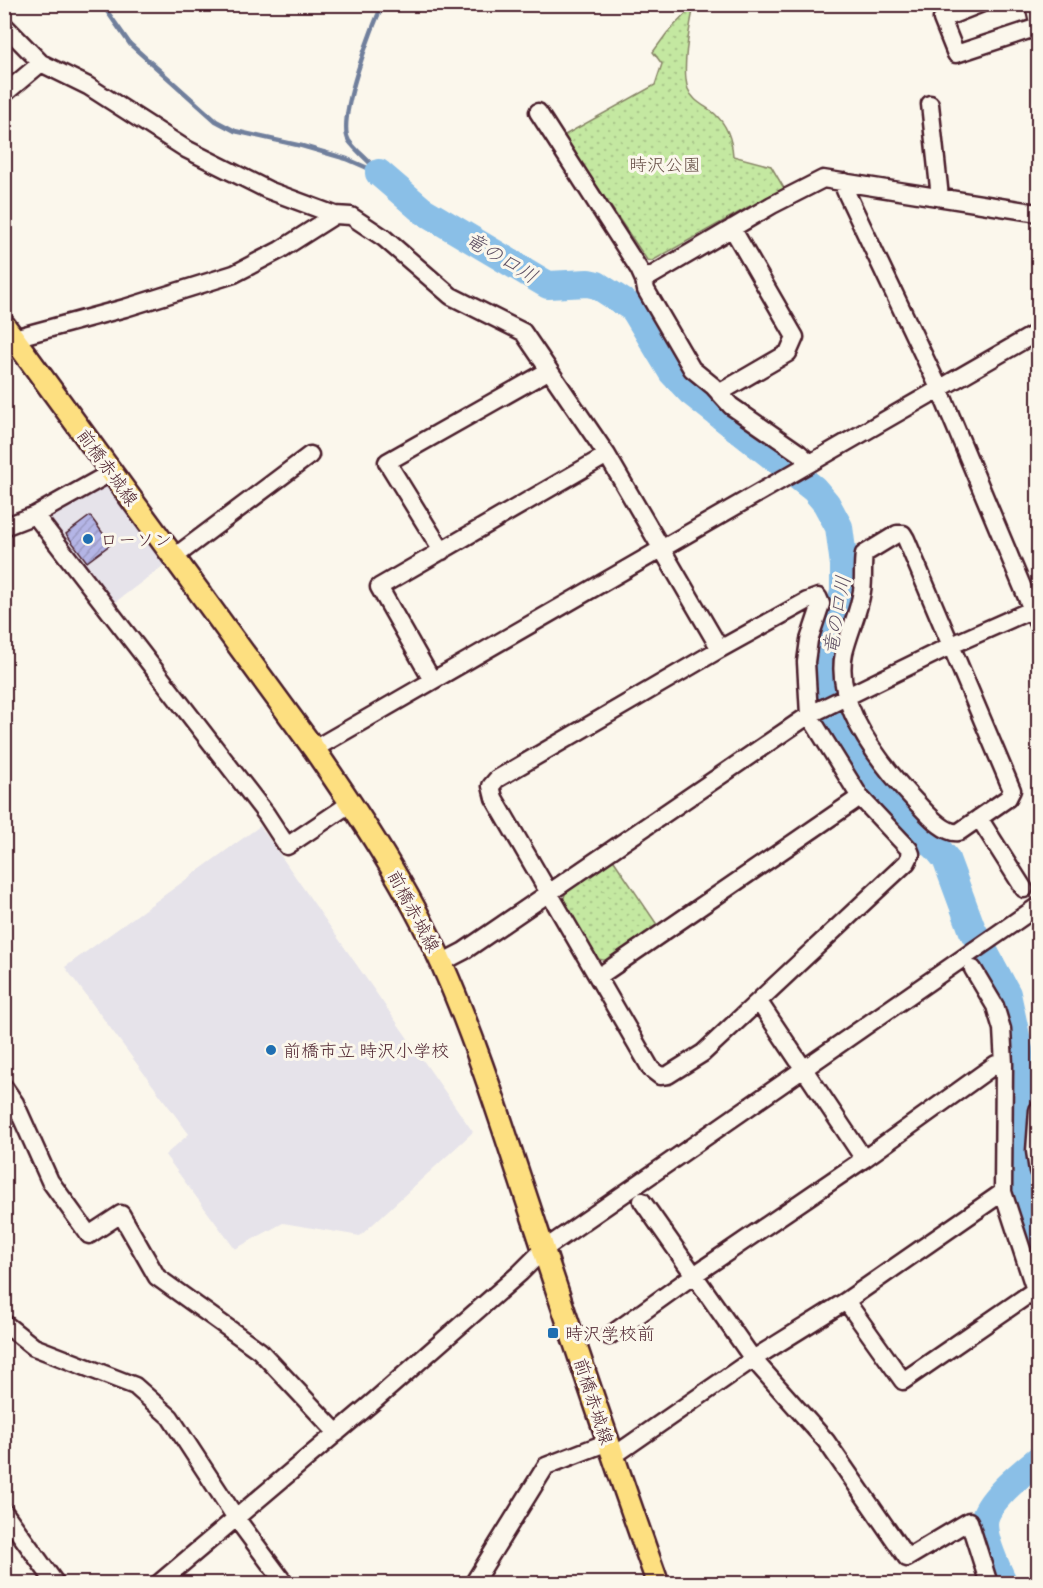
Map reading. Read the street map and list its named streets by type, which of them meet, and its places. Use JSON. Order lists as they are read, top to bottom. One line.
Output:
{"streets":{"main road":["前橋赤城線"]},"water":["竜の口川"],"parks":["時沢公園"],"places":{"other":["ローソン","前橋市立 時沢小学校"],"transit":["時沢学校前"]}}
